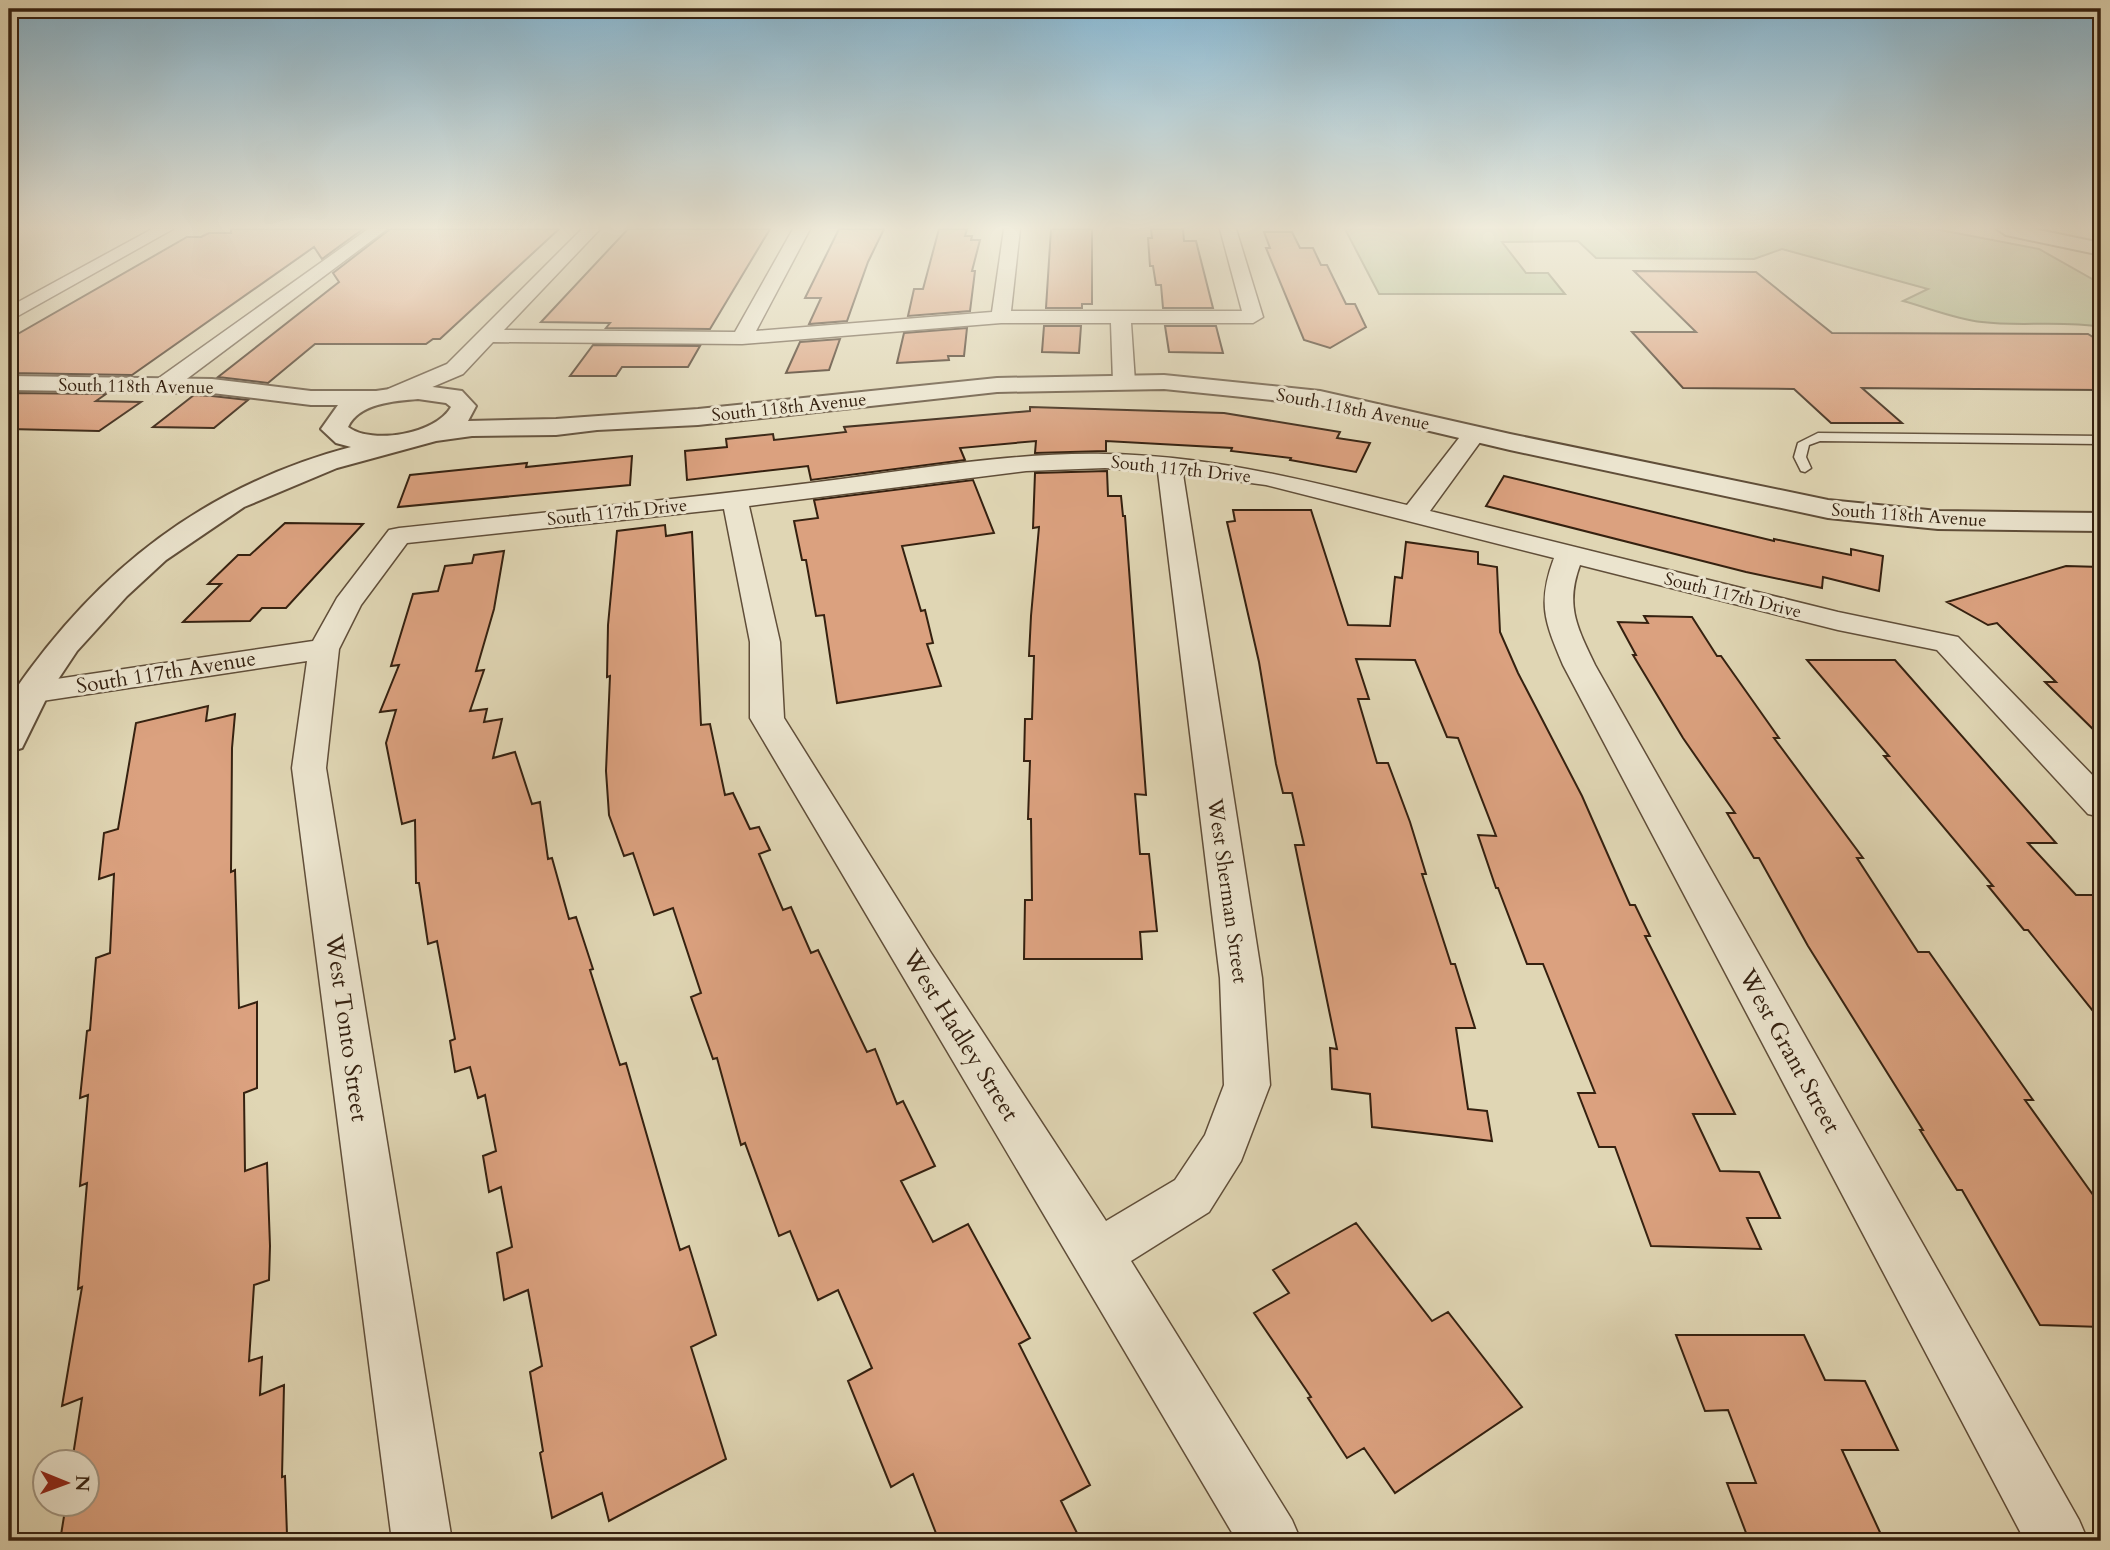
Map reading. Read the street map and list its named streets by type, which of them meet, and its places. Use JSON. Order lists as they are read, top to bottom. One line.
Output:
{"streets":{"street":["South 118th Avenue","South 117th Drive","South 117th Avenue","West Sherman Street","West Tonto Street","West Hadley Street","West Grant Street"]},"crossings":[["South 117th Drive","West Sherman Street"],["South 117th Drive","West Tonto Street"],["South 117th Drive","West Hadley Street"],["South 117th Drive","West Grant Street"],["South 117th Avenue","West Tonto Street"],["West Sherman Street","West Hadley Street"]],"north":"right"}
